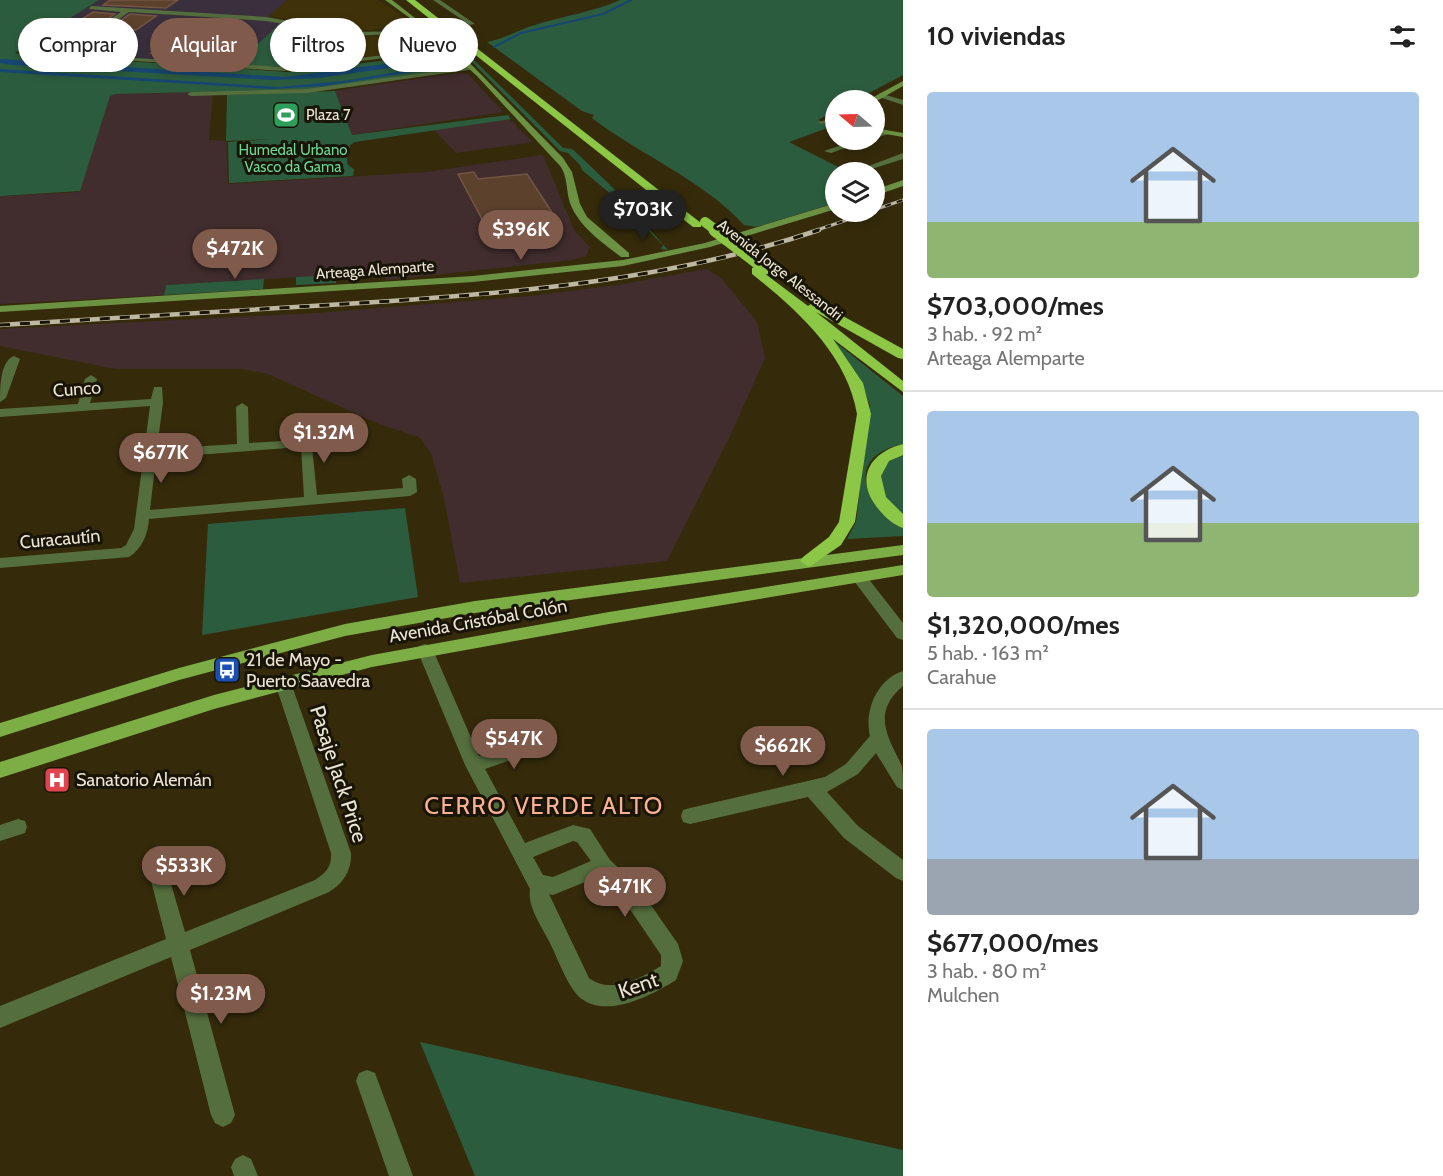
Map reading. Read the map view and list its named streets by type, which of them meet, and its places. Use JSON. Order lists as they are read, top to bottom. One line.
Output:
{"streets":{"highway":["Avenida Jorge Alessandri"],"main road":["Avenida Cristóbal Colón"],"street":["Arteaga Alemparte","Cunco","Curacautín","Pasaje Jack Price","Kent"]},"crossings":[["Avenida Cristóbal Colón","Pasaje Jack Price"],["Avenida Cristóbal Colón","Kent"]],"districts":["CERRO VERDE ALTO"],"parks":["Humedal Urbano Vasco da Gama"],"places":{"sports":["Plaza 7"],"bus stop":["21 de Mayo - Puerto Saavedra"],"hospital":["Sanatorio Alemán"]},"north":"left","page":{"heading":"10 viviendas","chip":["Comprar","Alquilar","Filtros","Nuevo"],"list":[{"name":"$703,000/mes","note":"3 hab. · 92 m² · Arteaga Alemparte"},{"name":"$1,320,000/mes","note":"5 hab. · 163 m² · Carahue"},{"name":"$677,000/mes","note":"3 hab. · 80 m² · Mulchen"}],"price":["$703K","$396K","$472K","$1.32M","$677K","$547K","$662K","$533K","$471K","$1.23M"]}}
